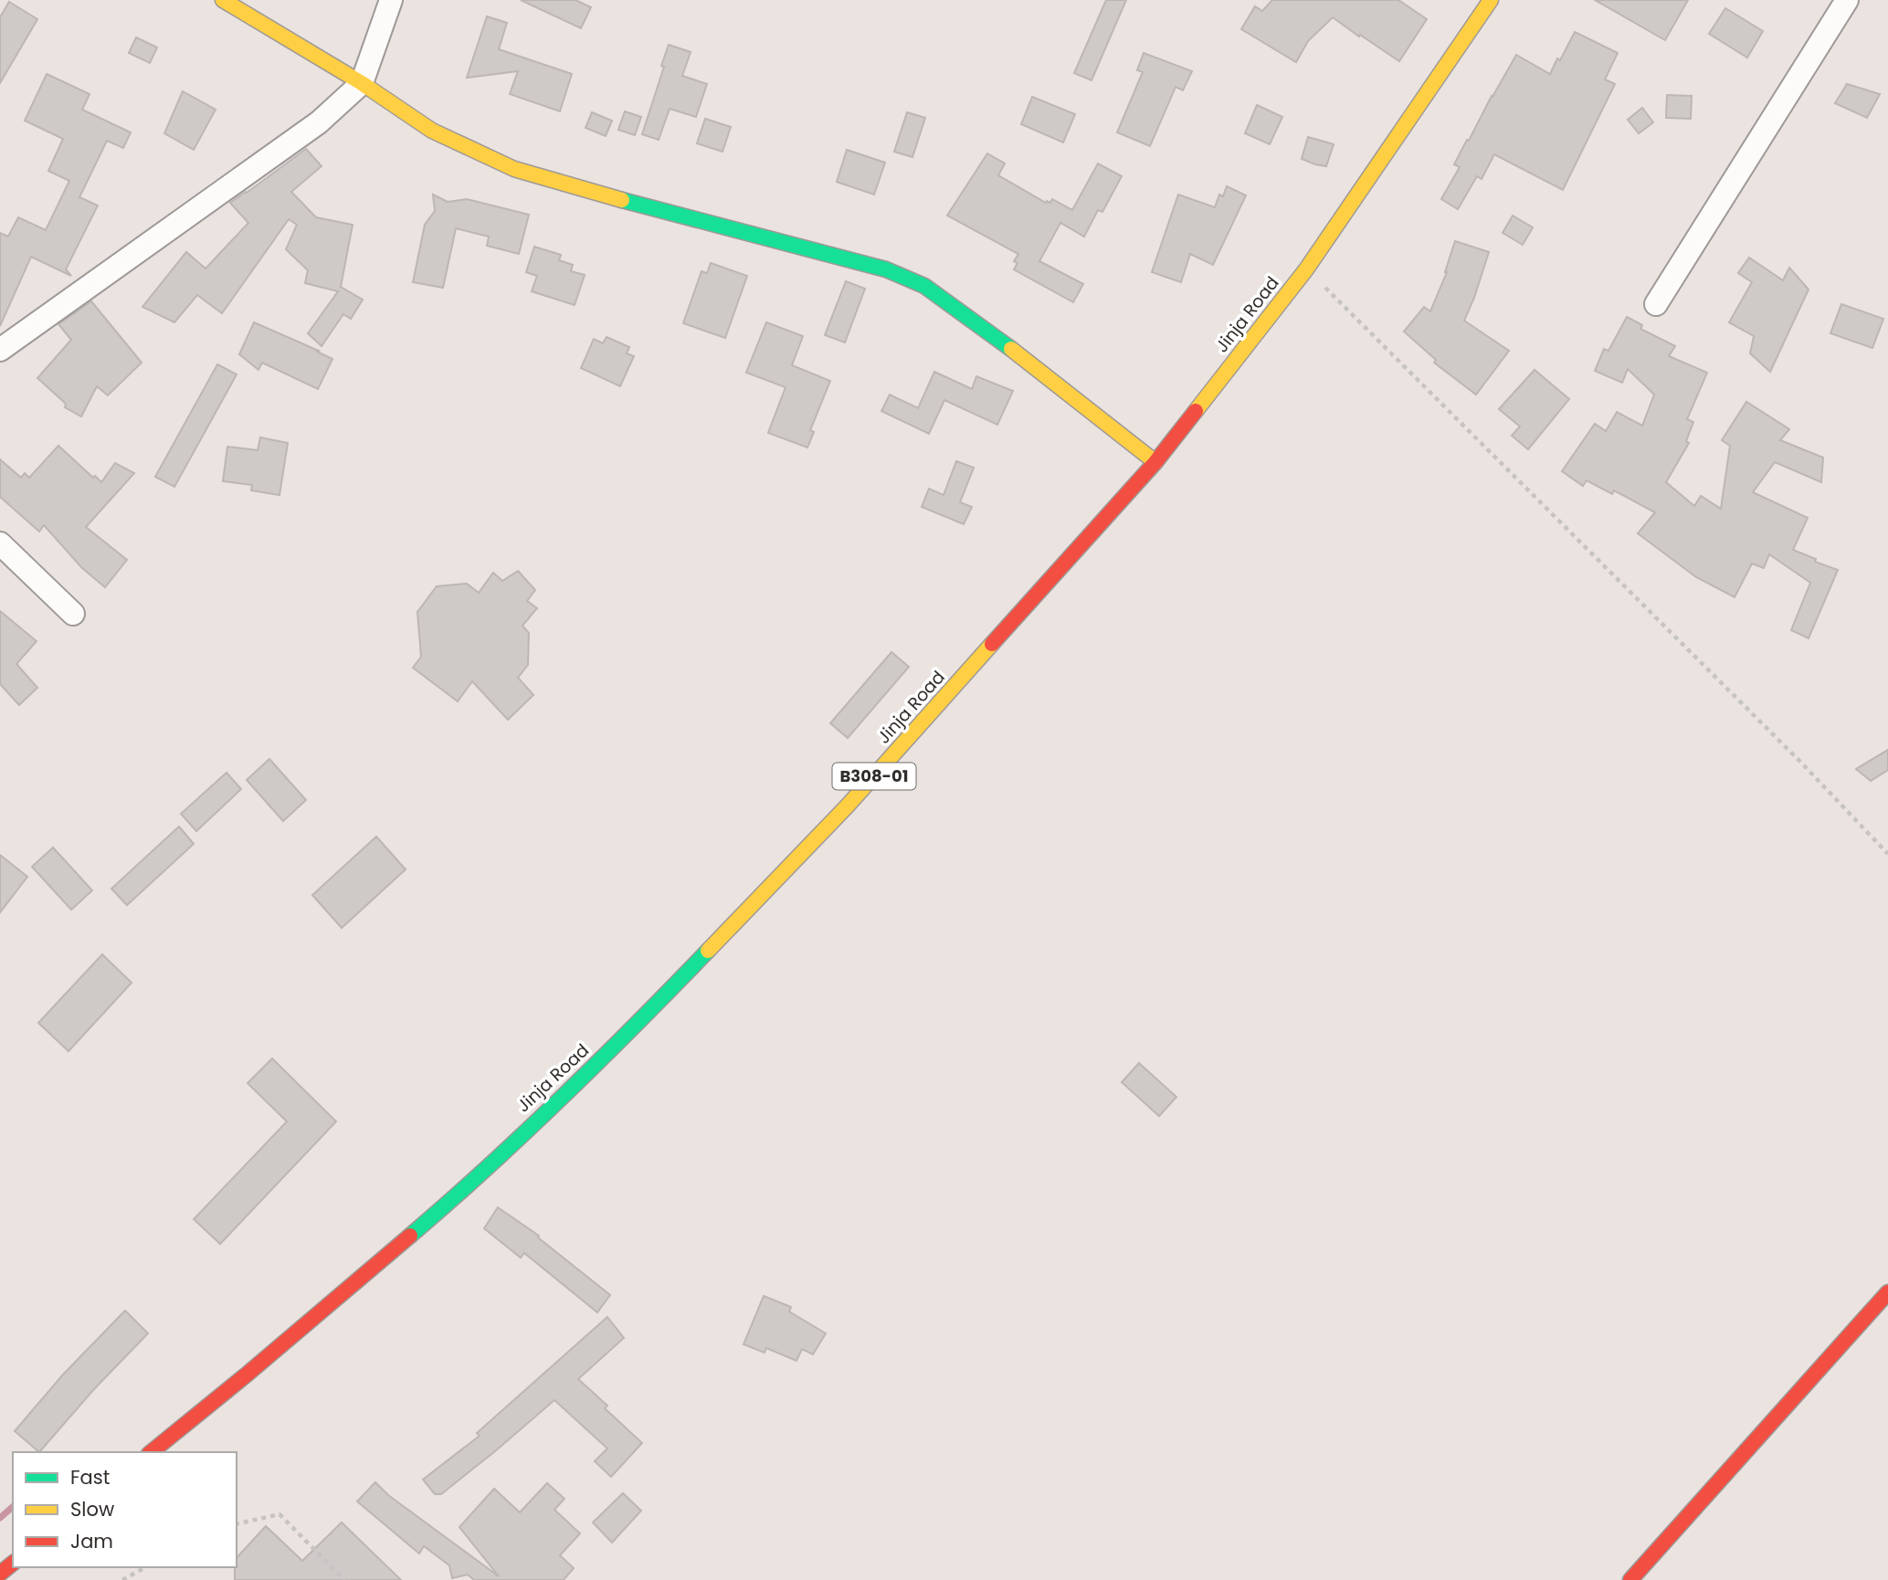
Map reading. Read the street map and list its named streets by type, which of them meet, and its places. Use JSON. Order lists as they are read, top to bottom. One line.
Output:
{"streets":{"main road":["Jinja Road","B308-01"]},"legend":["Fast","Slow","Jam"]}
